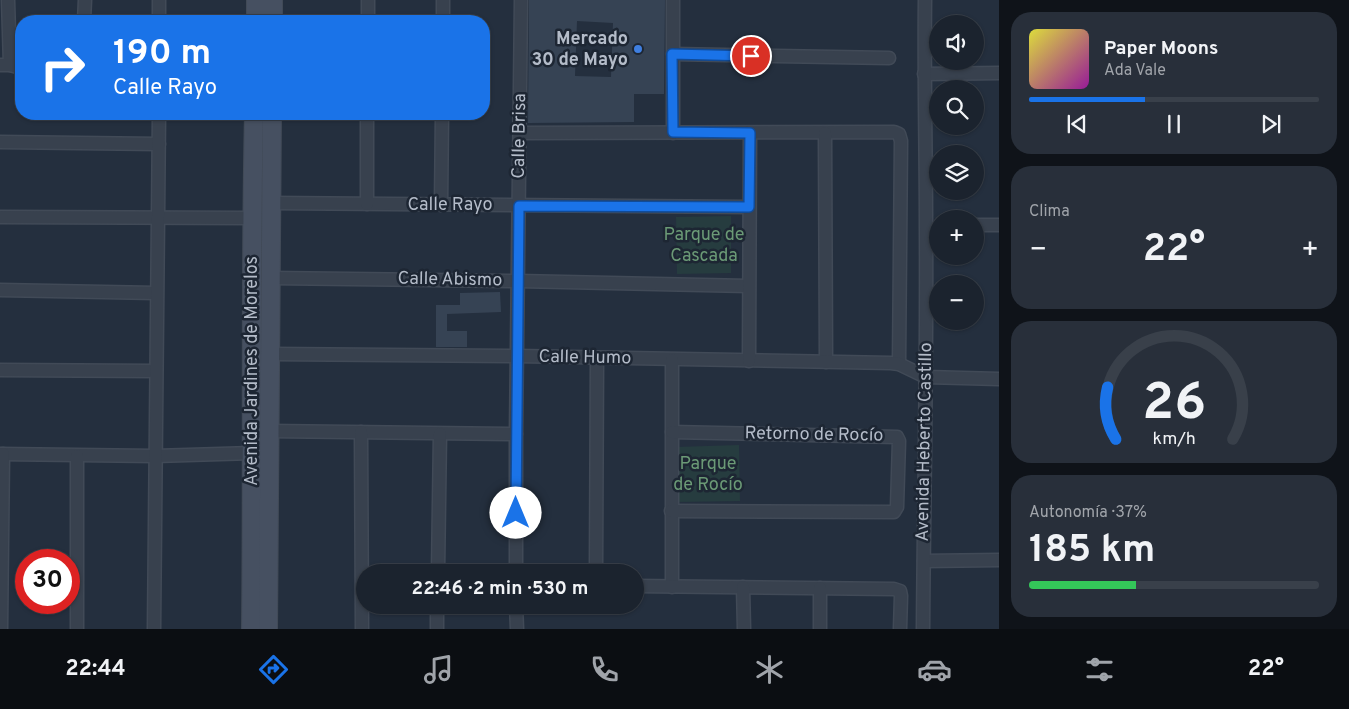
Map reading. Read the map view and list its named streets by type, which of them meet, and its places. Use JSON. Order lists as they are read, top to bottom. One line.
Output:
{"streets":{"main road":["Avenida Jardines de Morelos"],"street":["Calle Brisa","Calle Rayo","Calle Abismo","Calle Humo","Retorno de Rocío","Avenida Heberto Castillo"]},"crossings":[["Calle Brisa","Calle Rayo"],["Calle Brisa","Calle Abismo"],["Calle Brisa","Calle Humo"],["Calle Rayo","Avenida Jardines de Morelos"],["Calle Abismo","Avenida Jardines de Morelos"],["Calle Humo","Avenida Jardines de Morelos"]],"parks":["Parque de Cascada","Parque de Rocío"],"places":["Mercado 30 de Mayo"],"page":{"map_buttons":["+","−"],"turn":["190 m","Calle Rayo"],"song":["Paper Moons","Ada Vale"],"tile":["Clima",["Autonomía · 37%","185 km"]],"heat":["−","22°","+"],"limit":"30","trip":"22:46 · 2 min · 530 m","tabs":["22:44","22°"],"gauge":["26","km/h"]}}
